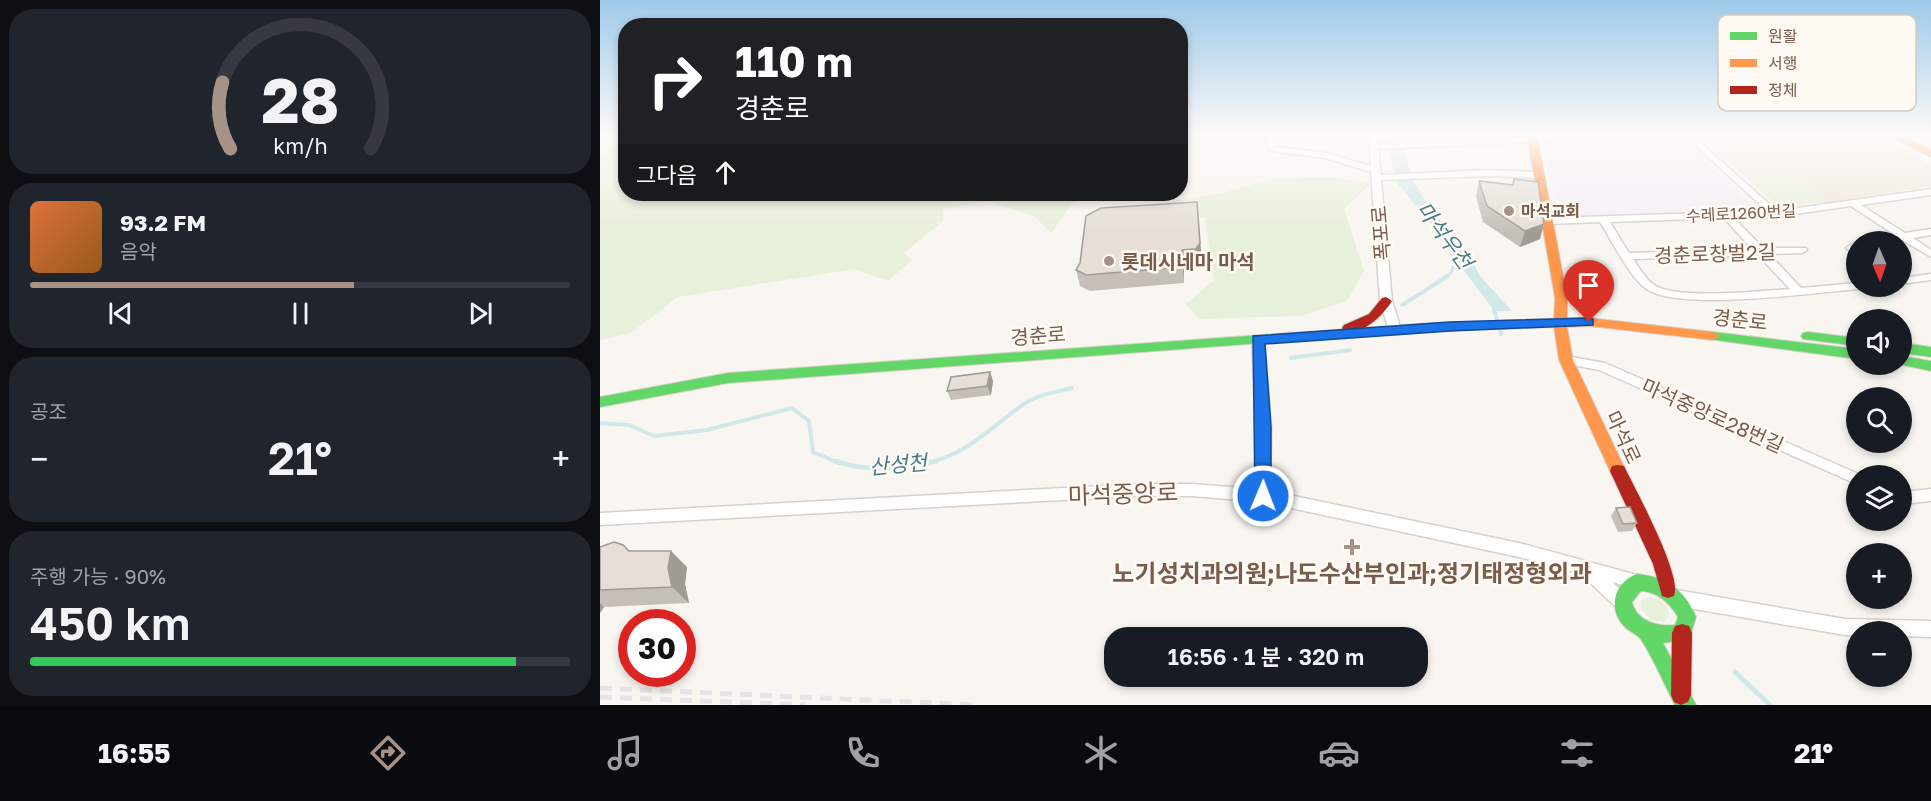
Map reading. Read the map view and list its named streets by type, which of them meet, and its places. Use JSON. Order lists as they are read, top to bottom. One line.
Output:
{"streets":{"street":["수레로1260번길","폭포로","경춘로창벌2길","경춘로","마석중앙로28번길","마석로","마석중앙로"]},"crossings":[["수레로1260번길","경춘로창벌2길"],["수레로1260번길","마석로"],["폭포로","경춘로"],["경춘로","마석로"],["마석중앙로28번길","마석로"],["마석로","마석중앙로"]],"water":["마석우천","산성천"],"places":{"other":["마석교회","롯데시네마 마석"],"health":["노기성치과의원;나도수산부인과;정기태정형외과"]},"legend":["원활","서행","정체"],"north":"bottom","page":{"turn":["110 m","경춘로"],"then":"그다음","song":["93.2 FM","음악"],"map_buttons":["+","−"],"tile":["공조",["주행 가능 · 90%","450 km"]],"heat":["−","21°","+"],"limit":"30","trip":"16:56 · 1 분 · 320 m","tabs":["16:55","21°"],"gauge":["28","km/h"]}}
